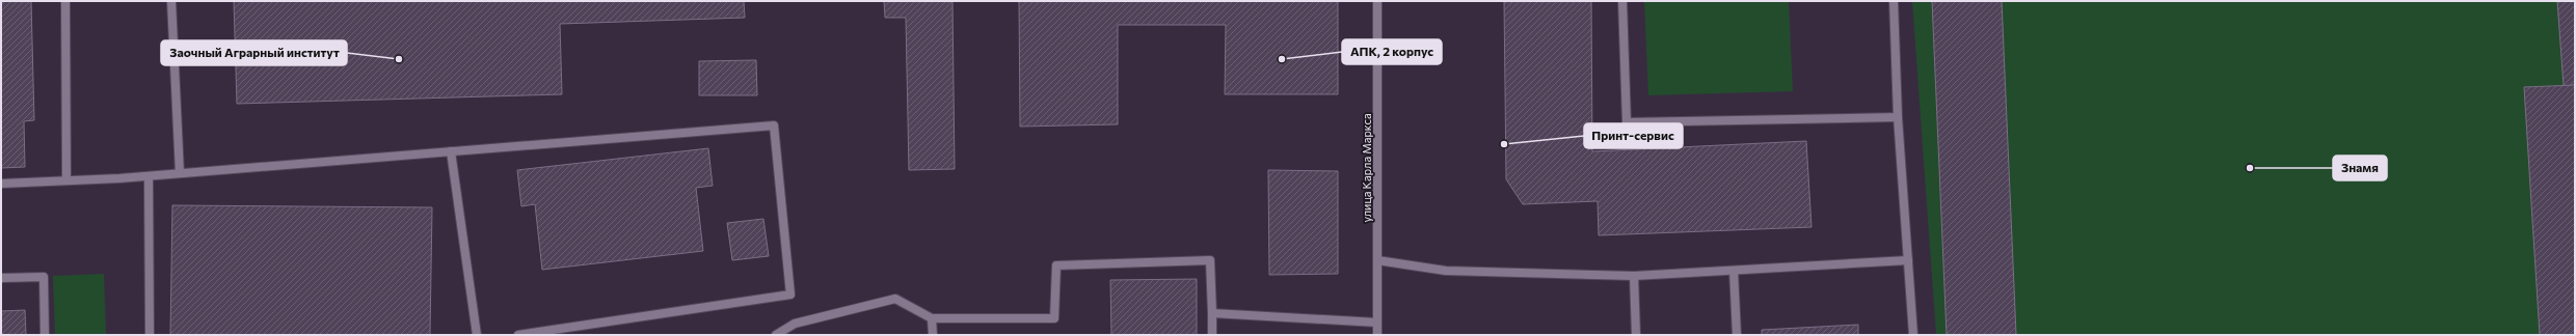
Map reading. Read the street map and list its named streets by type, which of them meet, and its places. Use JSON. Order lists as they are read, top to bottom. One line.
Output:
{"streets":{"street":["улица Карла Маркса"]},"places":["Заочный Аграрный институт","АПК, 2 корпус","Принт-сервис","Знамя"]}
